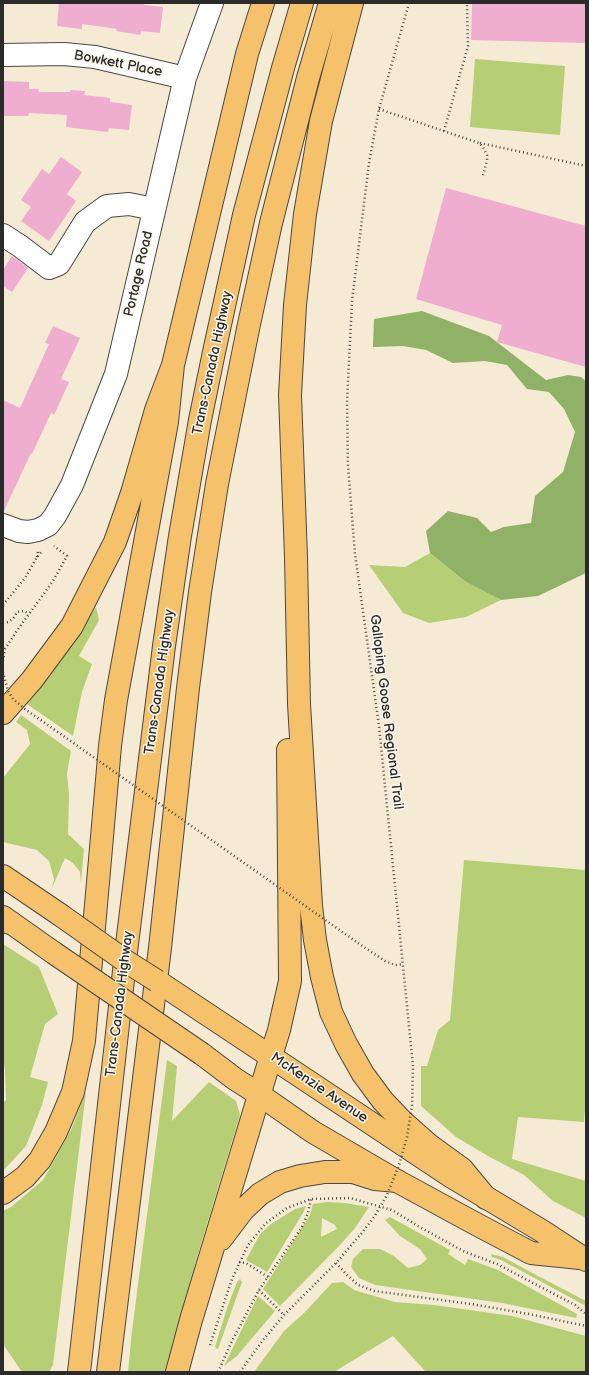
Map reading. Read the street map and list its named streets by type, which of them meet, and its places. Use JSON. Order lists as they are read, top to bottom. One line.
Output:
{"streets":{"main road":["Trans-Canada Highway","McKenzie Avenue"],"street":["Bowkett Place","Portage Road"],"path":["Galloping Goose Regional Trail"]},"crossings":[["Bowkett Place","Portage Road"]]}
